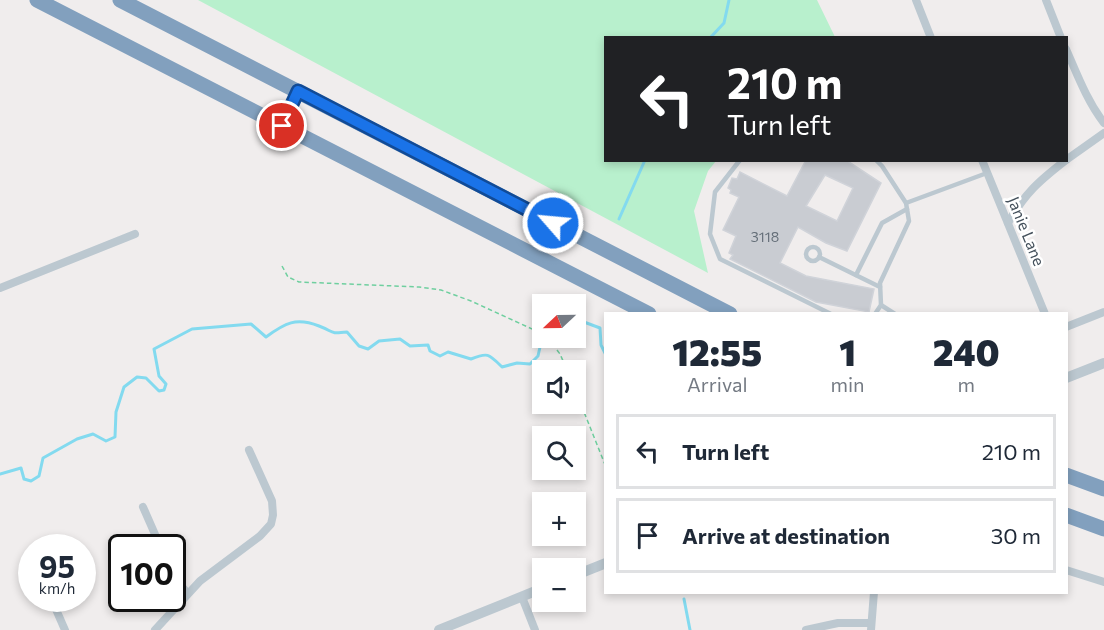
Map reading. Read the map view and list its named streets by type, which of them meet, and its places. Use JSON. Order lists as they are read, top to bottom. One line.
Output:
{"streets":{"street":["Janie Lane"]},"house_numbers":["3118"],"north":"left","page":{"turn":["210 m","Turn left"],"map_buttons":["+","−"],"eta":["12:55","Arrival","1","min","240","m"],"list":[{"name":"Turn left","value":"210 m"},{"name":"Arrive at destination","value":"30 m"}],"speed":"95 km/h","limit":"100"}}
